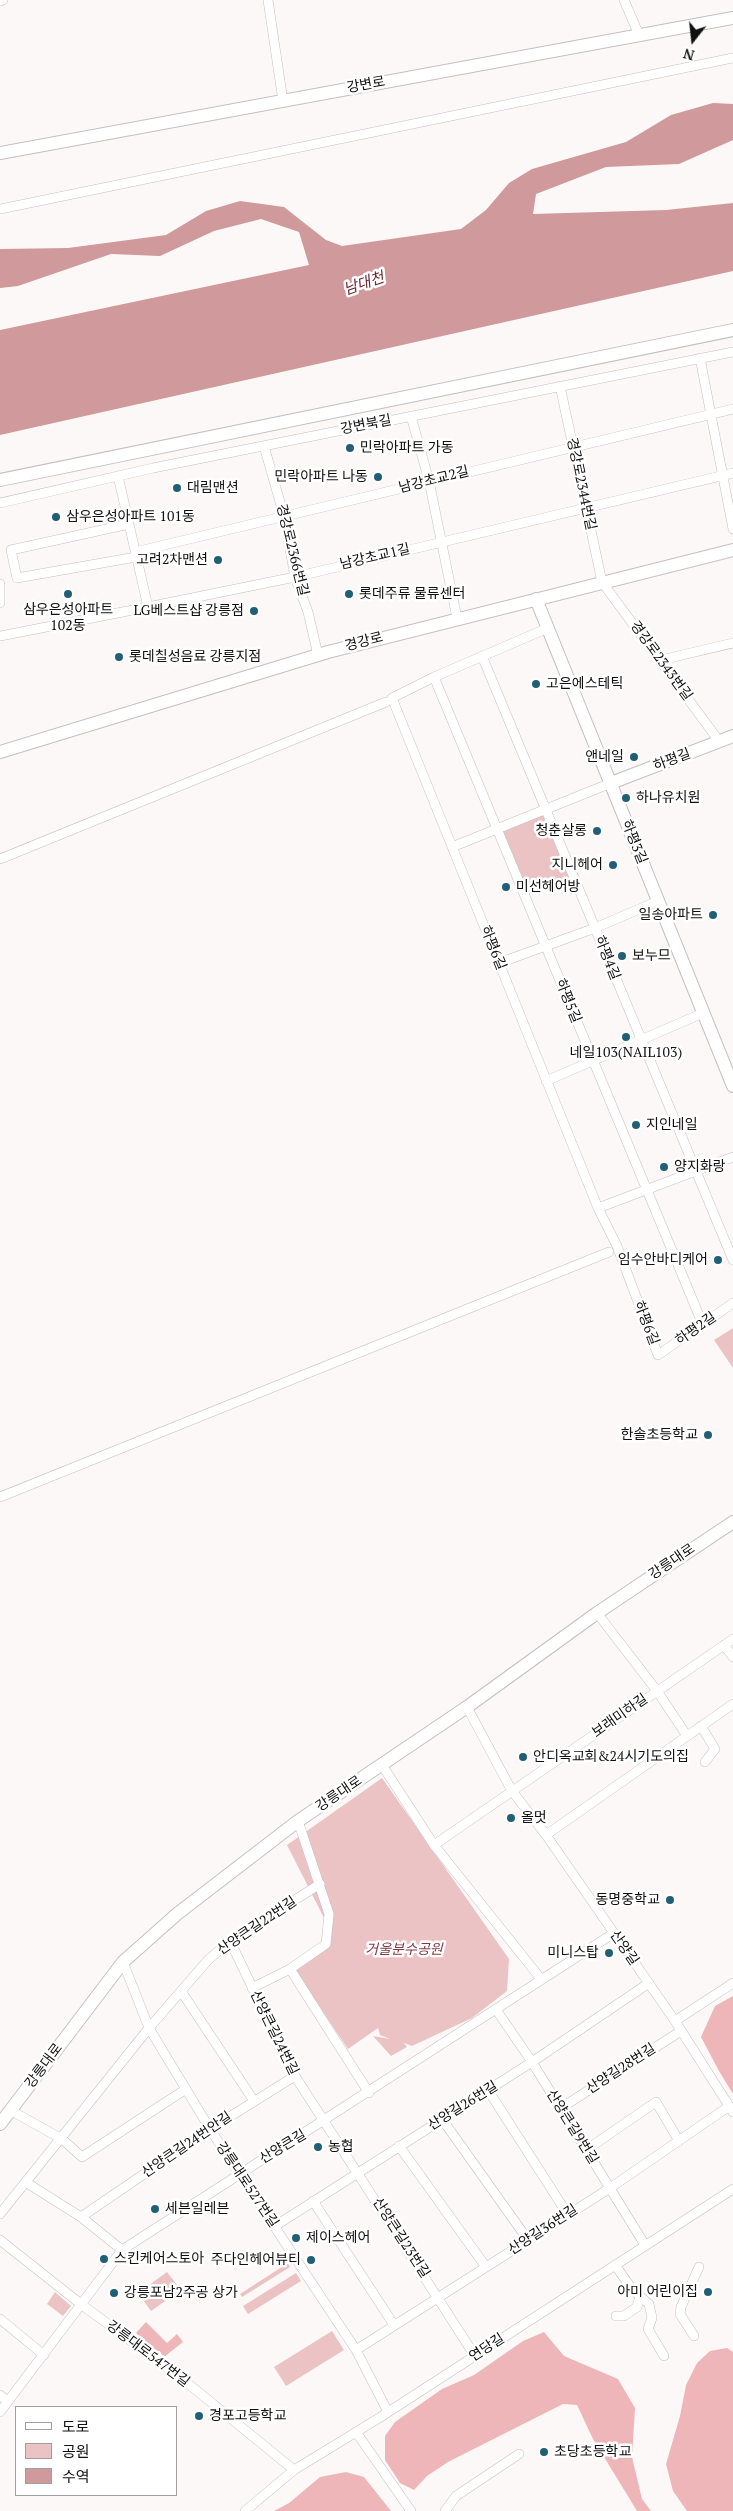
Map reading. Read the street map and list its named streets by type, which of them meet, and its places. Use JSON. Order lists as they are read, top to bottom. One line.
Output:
{"streets":{"street":["강변로","강변북길","남강초교2길","경강로2344번길","경강로2366번길","남강초교1길","경강로","경강로2343번길","하평길","하평3길","하평6길","하평4길","하평5길","하평2길","강릉대로","보래미하길","산양큰길22번길","산양길","산양큰길24번길","산양길28번길","산양길26번길","산양큰길9번길","산양큰길24번안길","산양큰길","강릉대로527번길","산양길36번길","산양큰길23번길","연당길","강릉대로547번길"]},"crossings":[["강변북길","경강로2344번길"],["강변북길","경강로2366번길"],["남강초교2길","경강로2344번길"],["남강초교2길","경강로2366번길"],["경강로2344번길","남강초교1길"],["경강로2344번길","경강로"],["경강로2344번길","경강로2343번길"],["경강로2366번길","남강초교1길"],["경강로2366번길","경강로"],["경강로","경강로2343번길"],["경강로","하평3길"],["경강로2343번길","하평길"],["하평길","하평3길"],["하평3길","하평6길"],["하평6길","하평4길"],["하평6길","하평5길"],["하평6길","하평2길"],["하평5길","하평2길"],["강릉대로","산양길"],["강릉대로","강릉대로527번길"],["보래미하길","산양길"],["산양큰길22번길","산양큰길24번길"],["산양큰길22번길","강릉대로527번길"],["산양길","산양길28번길"],["산양길","산양길26번길"],["산양길","산양큰길"],["산양길","산양길36번길"],["산양큰길24번길","산양큰길24번안길"],["산양큰길24번길","산양큰길"],["산양큰길24번길","산양큰길23번길"],["산양길28번길","산양큰길9번길"],["산양길26번길","산양큰길9번길"],["산양길26번길","강릉대로527번길"],["산양길26번길","산양큰길23번길"],["산양큰길9번길","산양큰길"],["산양큰길9번길","산양길36번길"],["산양큰길9번길","연당길"],["산양큰길24번안길","강릉대로527번길"],["산양큰길","강릉대로527번길"],["산양큰길","산양큰길23번길"],["산양큰길","강릉대로547번길"],["강릉대로527번길","산양길36번길"],["강릉대로527번길","연당길"],["산양길36번길","산양큰길23번길"],["산양큰길23번길","연당길"],["연당길","강릉대로547번길"]],"water":["남대천"],"parks":["거울분수공원"],"places":["민락아파트 가동","민락아파트 나동","대림맨션","삼우은성아파트 101동","고려2차맨션","삼우은성아파트 102동","롯데주류 물류센터","LG베스트샵 강릉점","롯데칠성음료 강릉지점","고은에스테틱","앤네일","하나유치원","청춘살롱","지니헤어","미선헤어방","일송아파트","보누므","네일103(NAIL103)","지인네일","양지화랑","임수안바디케어","한솔초등학교","안디옥교회&24시기도의집","올멋","동명중학교","미니스탑","농협","세븐일레븐","제이스헤어","스킨케어스토아","주다인헤어뷰티","아미 어린이집","강릉포남2주공 상가","경포고등학교","초당초등학교"],"legend":["도로","공원","수역"],"north":"bottom"}
